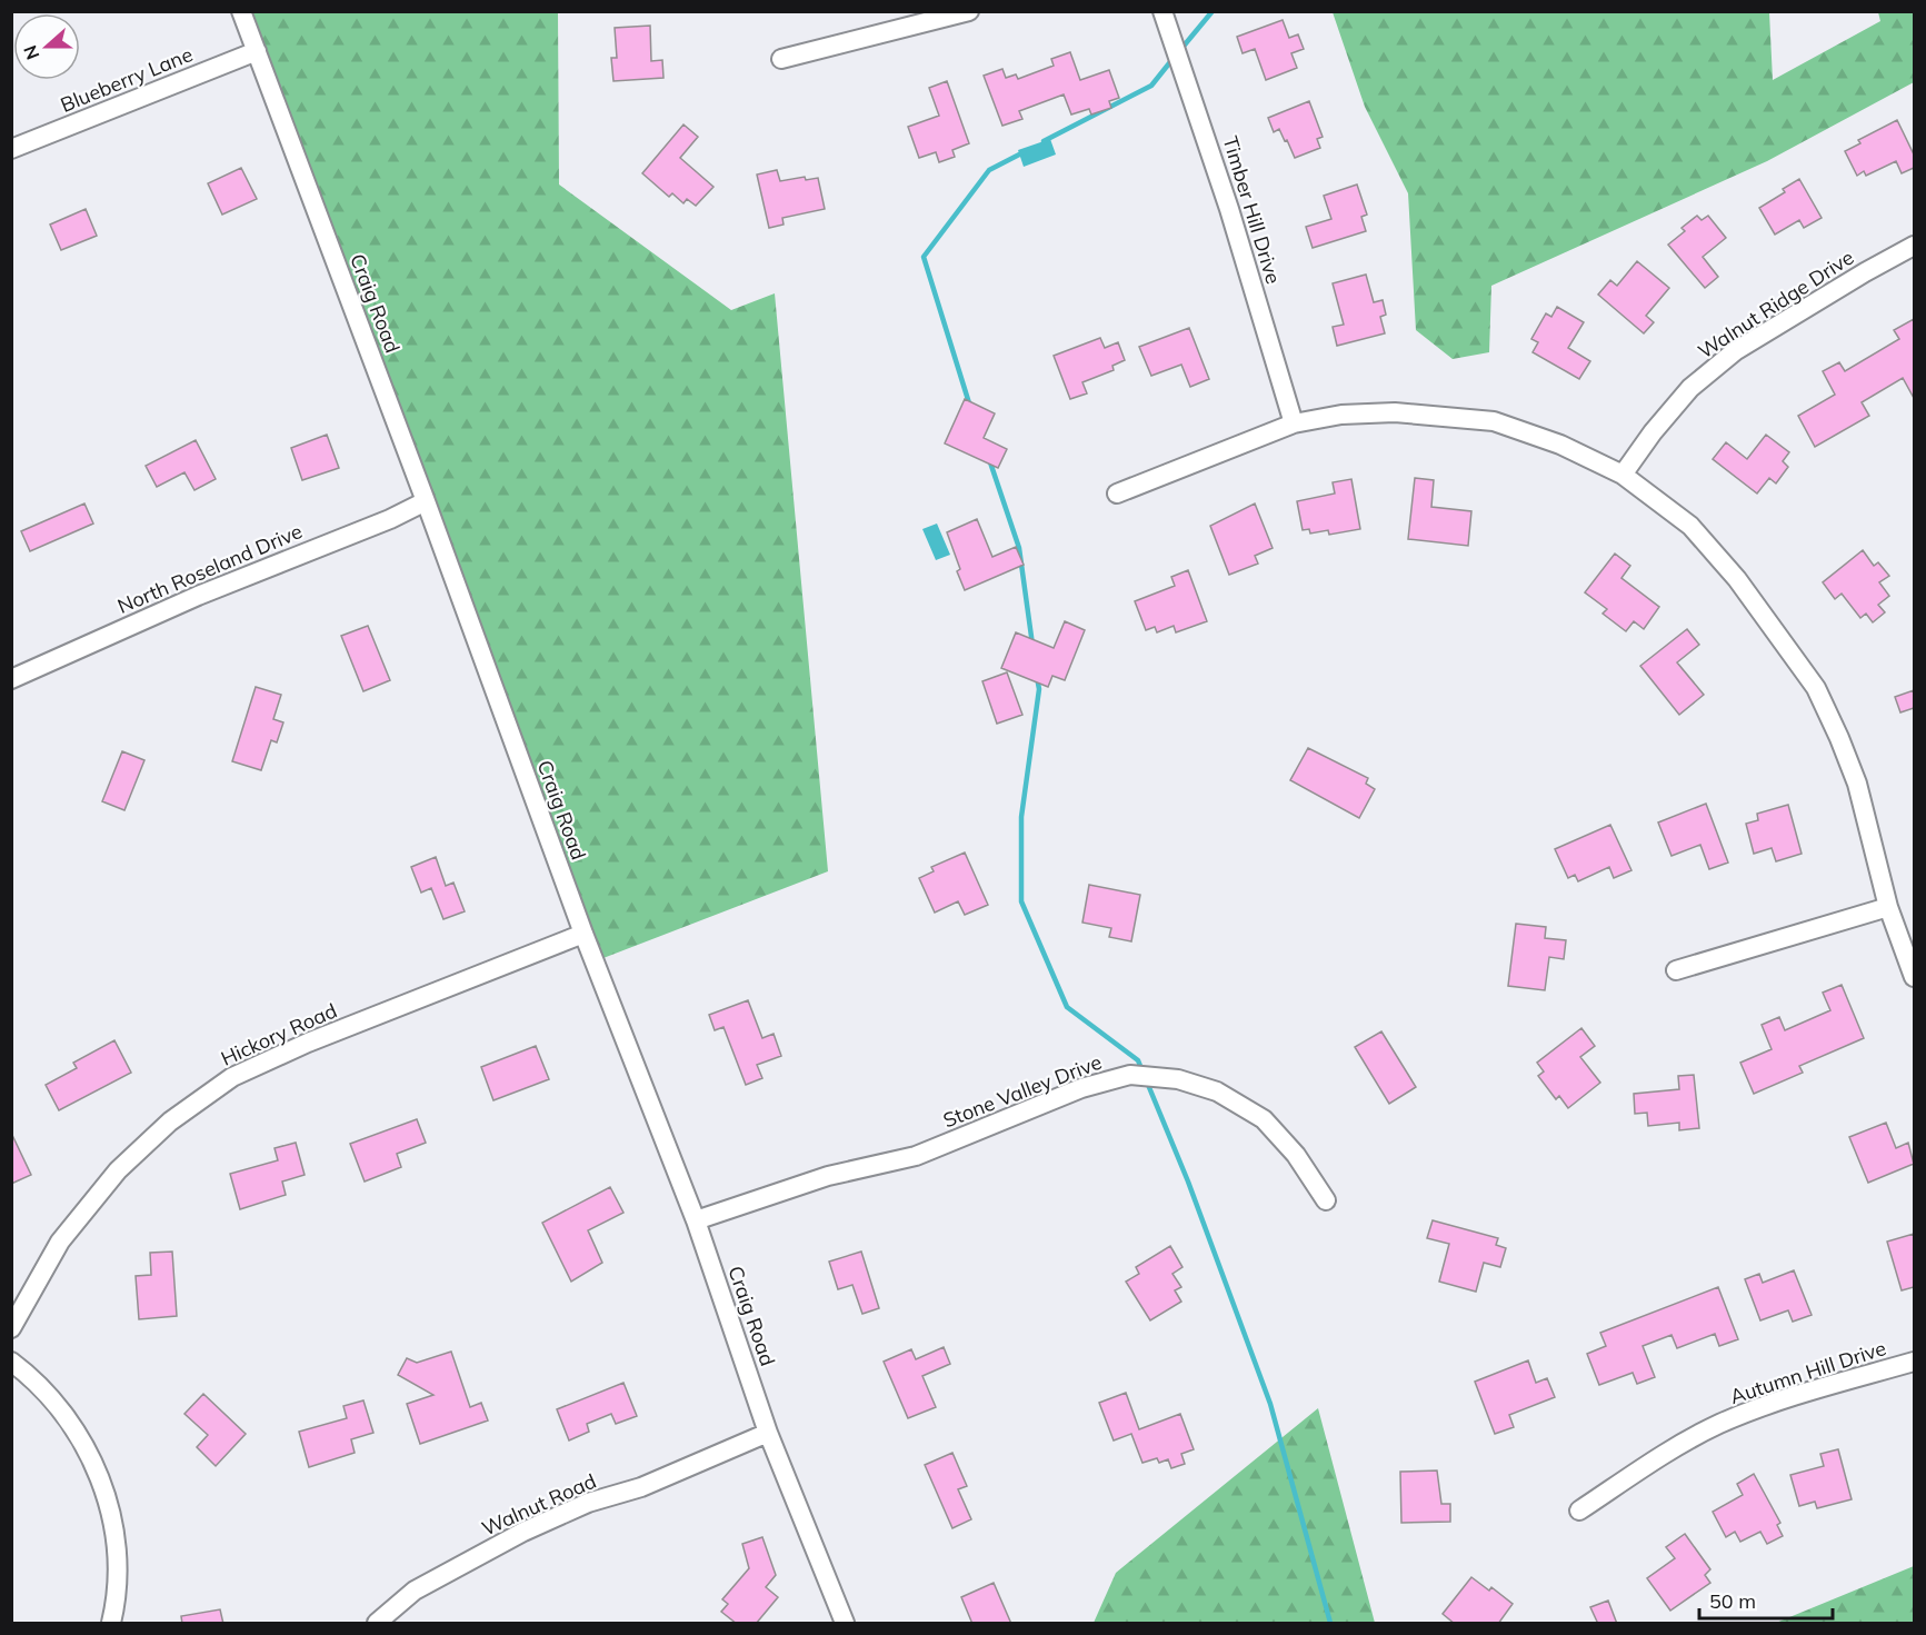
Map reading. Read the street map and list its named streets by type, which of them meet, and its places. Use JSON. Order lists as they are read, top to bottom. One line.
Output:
{"streets":{"street":["Blueberry Lane","Timber Hill Drive","Craig Road","Walnut Ridge Drive","North Roseland Drive","Hickory Road","Stone Valley Drive","Autumn Hill Drive","Walnut Road"]},"crossings":[["Blueberry Lane","Craig Road"],["Craig Road","North Roseland Drive"],["Craig Road","Hickory Road"],["Craig Road","Stone Valley Drive"],["Craig Road","Walnut Road"]],"scale_bar":"50 m","north":"left"}
